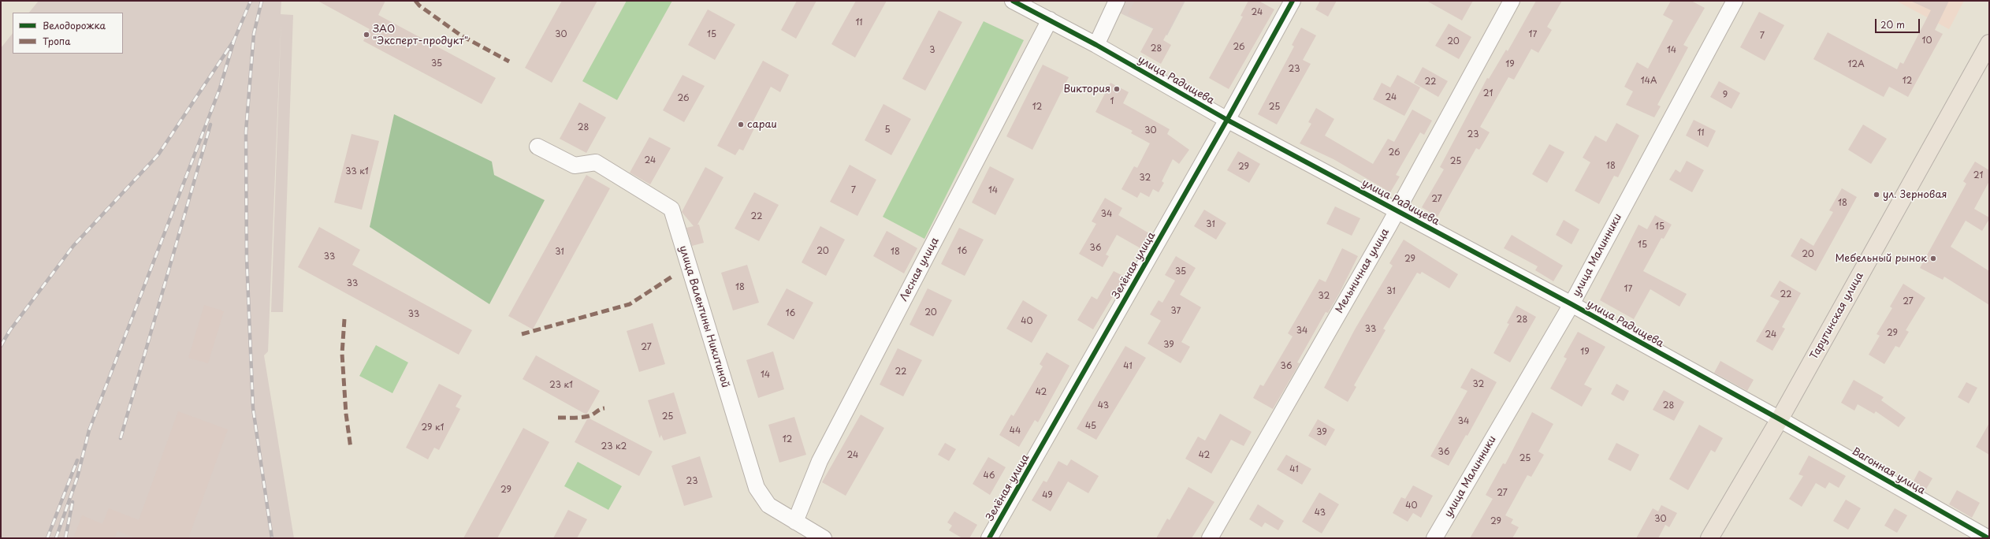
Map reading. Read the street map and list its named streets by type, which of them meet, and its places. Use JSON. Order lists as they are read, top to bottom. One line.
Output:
{"streets":{"main road":["Тарутинская улица"],"street":["улица Радищева","улица Малинники","Зелёная улица","Лесная улица","Мельничная улица","улица Валентины Никитиной","Вагонная улица"]},"crossings":[["улица Радищева","улица Малинники"],["улица Радищева","Зелёная улица"],["улица Радищева","Лесная улица"],["улица Радищева","Мельничная улица"],["улица Радищева","Тарутинская улица"],["улица Радищева","Вагонная улица"],["Лесная улица","улица Валентины Никитиной"],["Тарутинская улица","Вагонная улица"]],"places":["ЗАО \"Эксперт-продукт\"","Виктория","сараи","ул. Зерновая","Мебельный рынок"],"house_numbers":["24","11","30","15","17","7","10","20","26","28","3","14","35","19","12А","23","14А","12","22","21","9","24","26","1","12","25","28","5","30","11","23","26","24","25","18","29","33 к1","21","32","7","14","27","18","34","22","31","15","15","36","20","16","31","18","20","33","29","35","33","18","17","31","22","32","27","37","20","16","33","28","40","33","34","29","24","39","27","19","41","36","22","14","32","23 к1","42","43","28","25","34","45","29 к1","44","39","12","23 к2","36","24","42","25","41","46","23","29","27","49","40","43","30","29"],"legend":["Велодорожка","Тропа"],"scale_bar":"20 m"}
